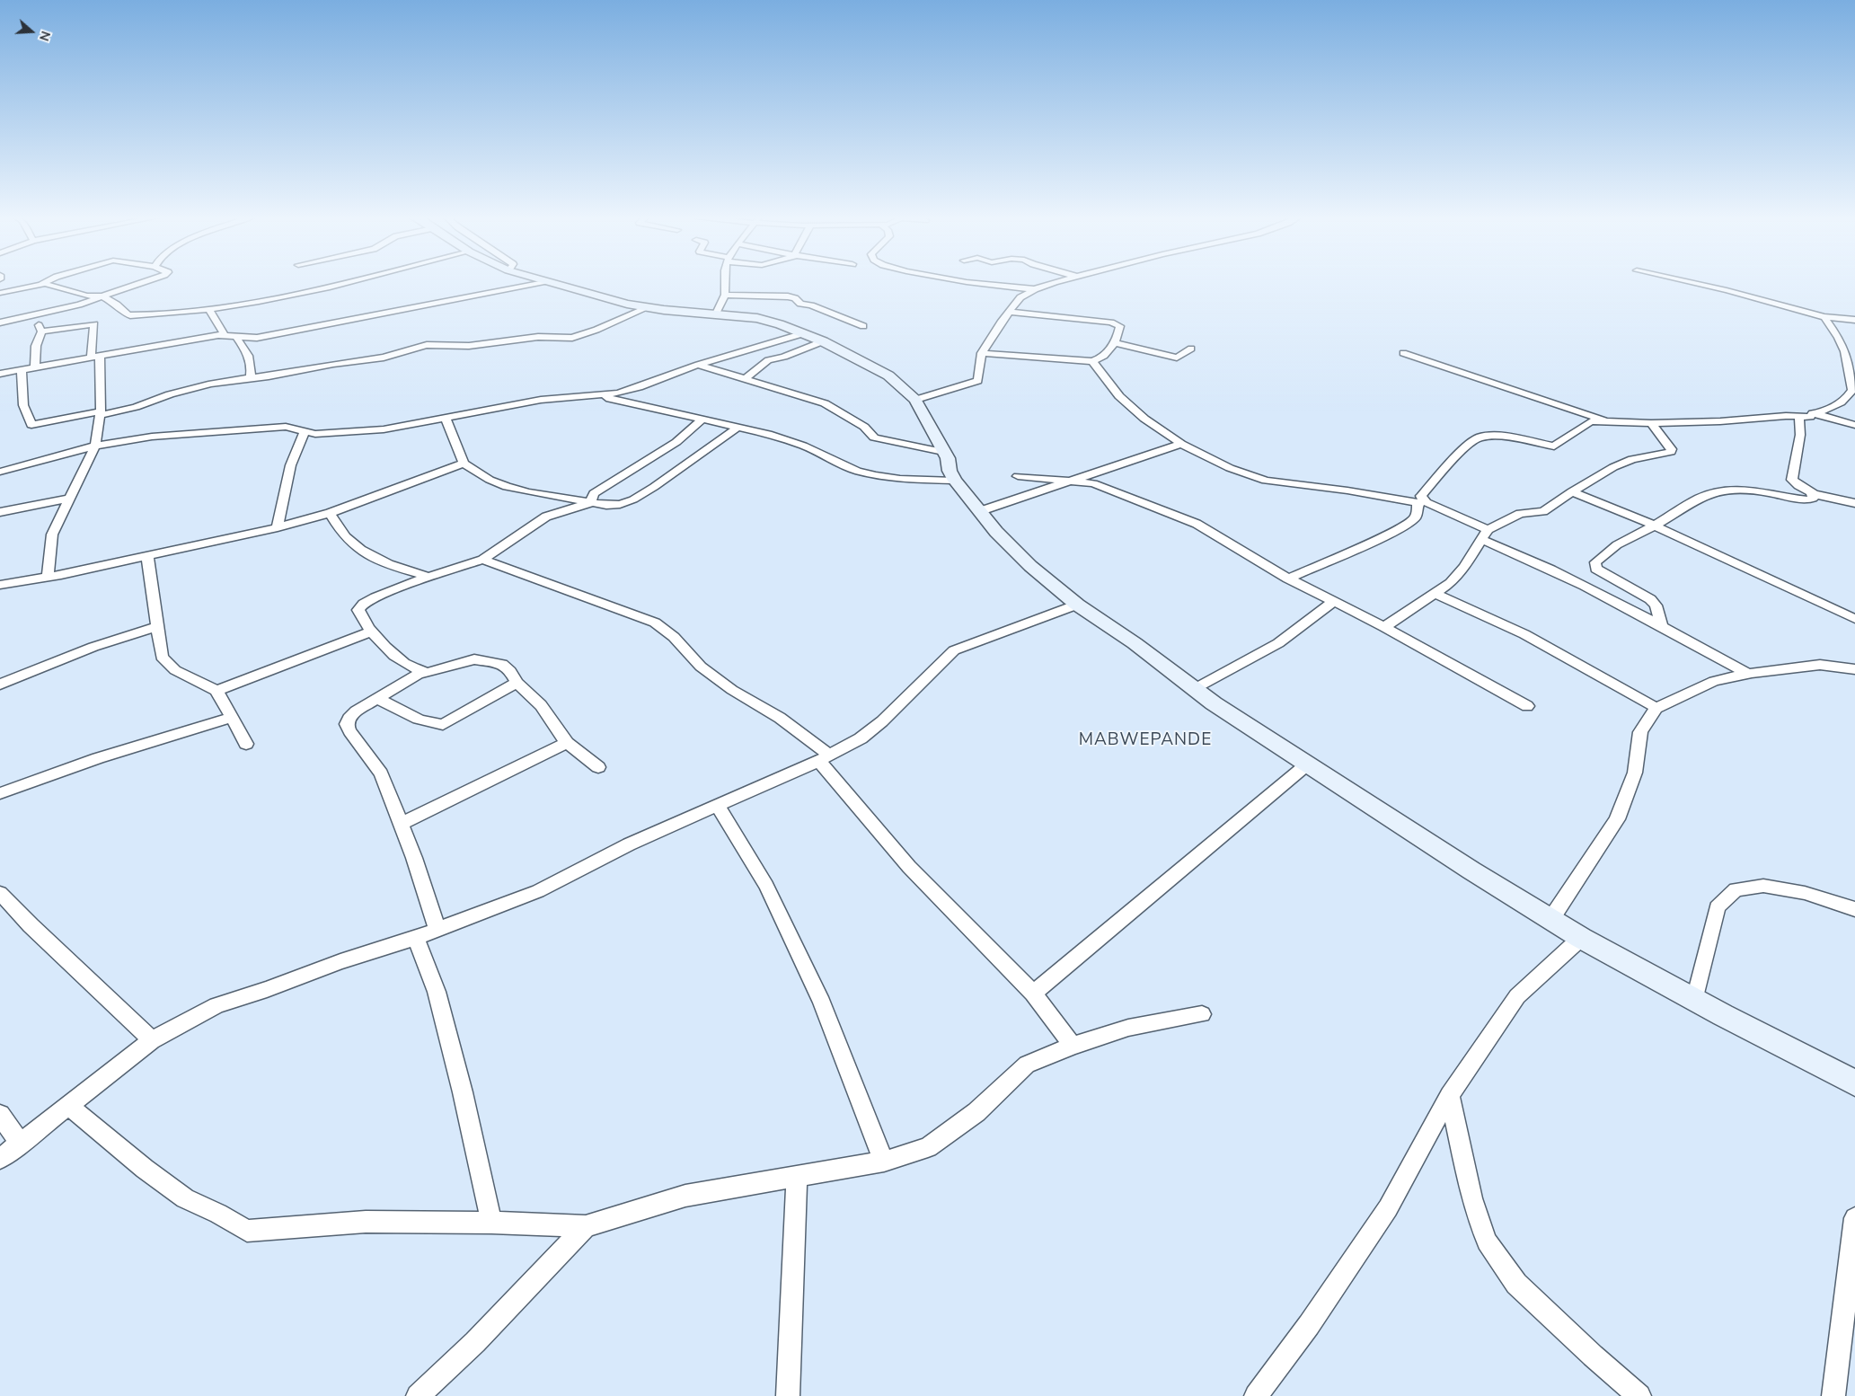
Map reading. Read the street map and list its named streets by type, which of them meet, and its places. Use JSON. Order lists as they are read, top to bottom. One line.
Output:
{"districts":["MABWEPANDE"],"north":"right"}
